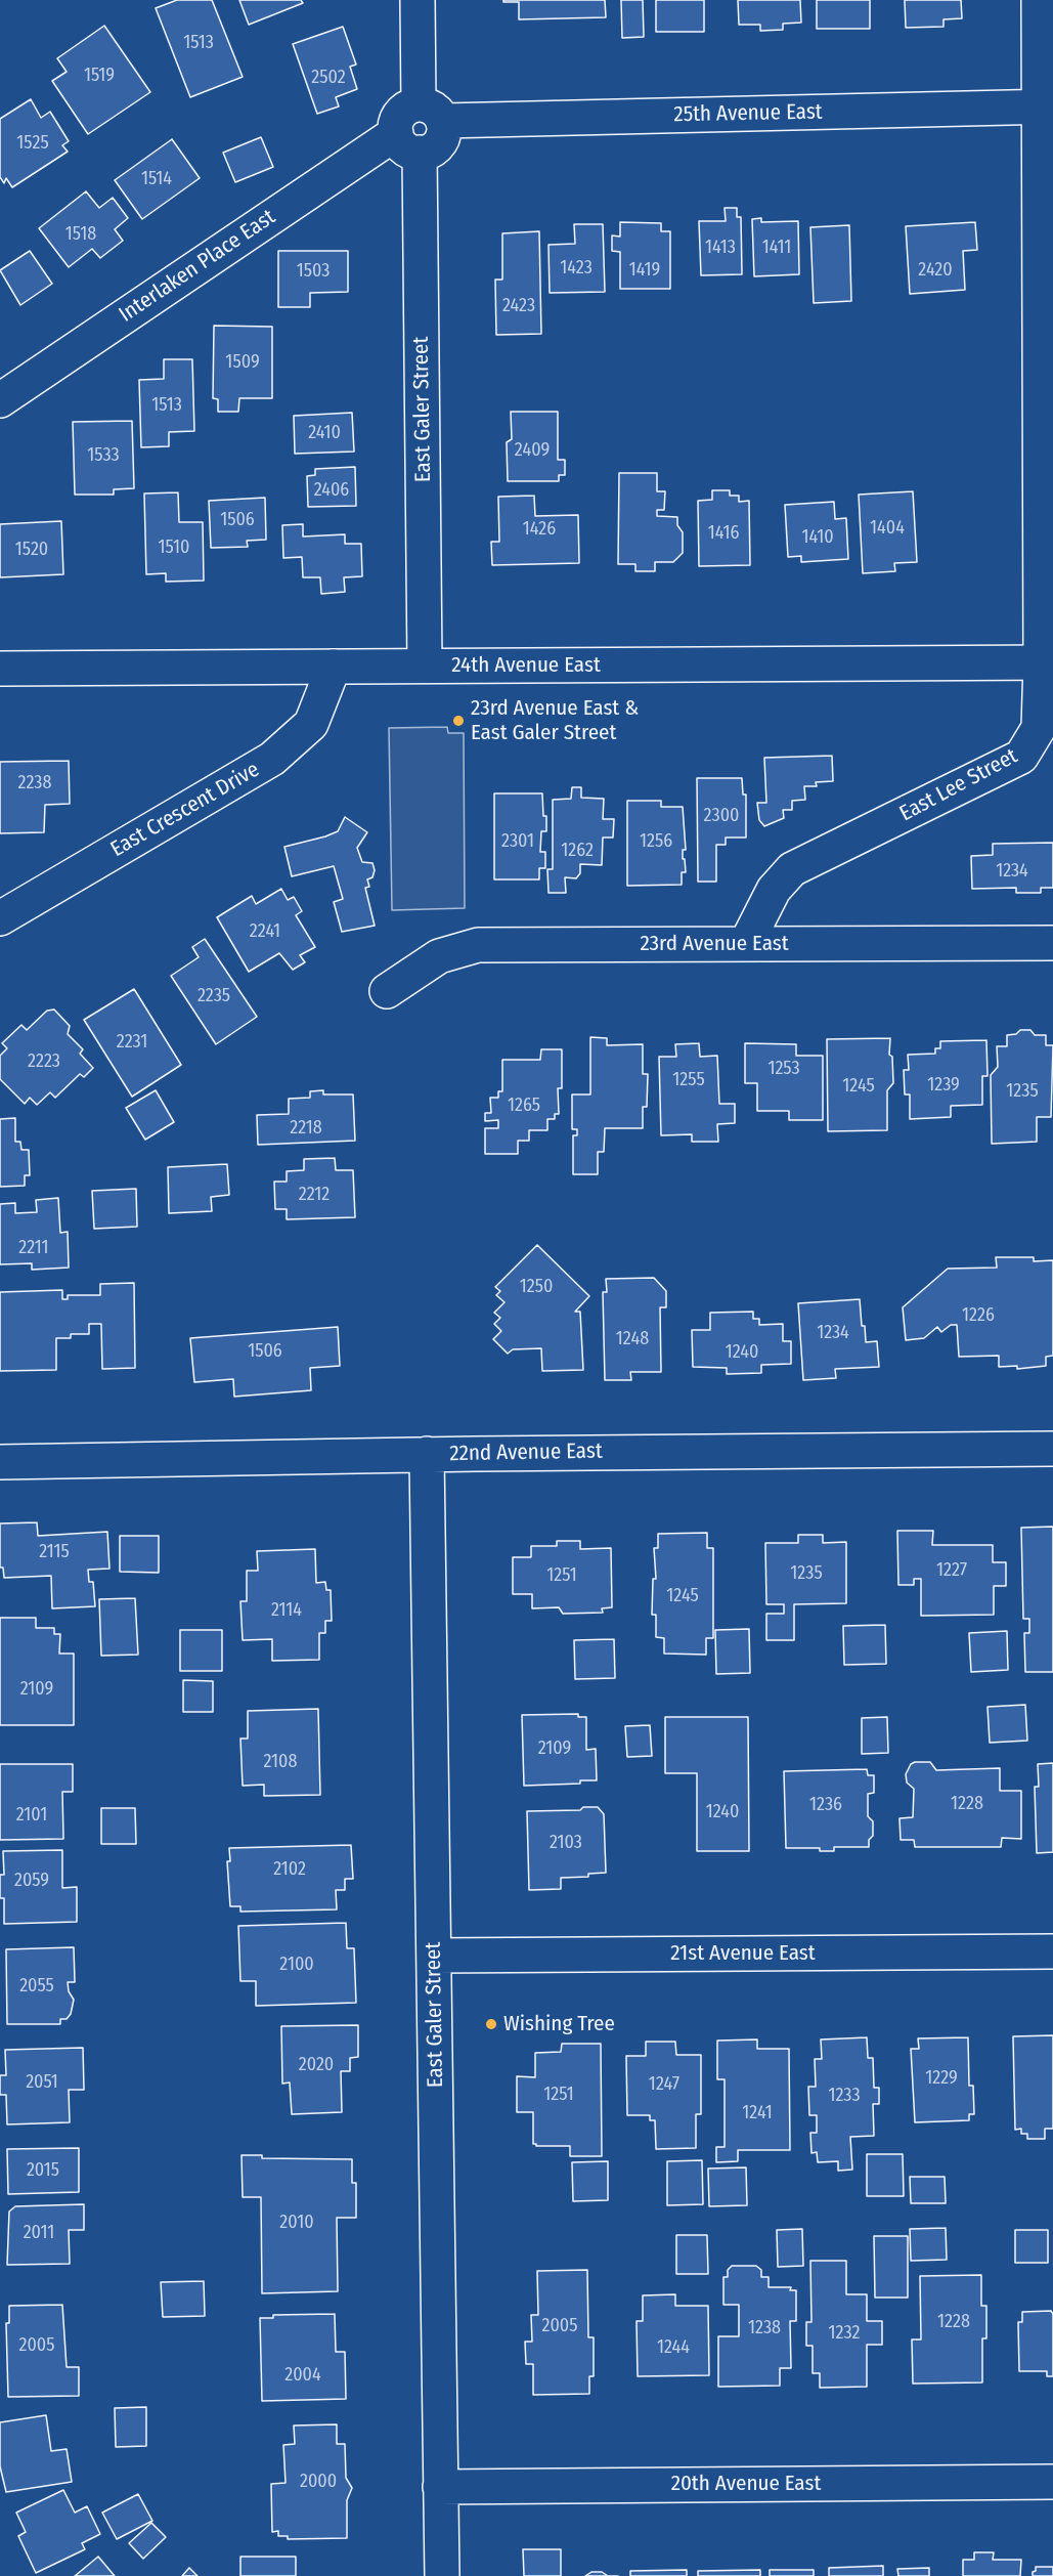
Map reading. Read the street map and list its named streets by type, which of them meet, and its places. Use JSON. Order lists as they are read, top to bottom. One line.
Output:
{"streets":{"street":["25th Avenue East","Interlaken Place East","East Galer Street","24th Avenue East","East Lee Street","East Crescent Drive","23rd Avenue East","22nd Avenue East","21st Avenue East","20th Avenue East"]},"crossings":[["25th Avenue East","Interlaken Place East"],["25th Avenue East","East Lee Street"],["Interlaken Place East","East Galer Street"],["East Galer Street","24th Avenue East"],["East Galer Street","22nd Avenue East"],["East Galer Street","21st Avenue East"],["East Galer Street","20th Avenue East"],["24th Avenue East","East Lee Street"],["24th Avenue East","East Crescent Drive"],["East Lee Street","23rd Avenue East"]],"places":["23rd Avenue East & East Galer Street","Wishing Tree"],"house_numbers":["1513","1519","2502","1525","1514","1518","1413","1411","1423","1419","2420","1503","2423","1509","1513","2410","2409","1533","2406","1506","1404","1426","1416","1410","1510","1520","2238","2300","2301","1256","1262","1234","2241","2235","2231","2223","1253","1255","1239","1245","1235","1265","2218","2212","2211","1250","1226","1234","1248","1506","1240","2115","1227","1235","1251","1245","2114","2109","2109","2108","1228","1236","1240","2101","2103","2102","2059","2100","2055","2020","1229","2051","1247","1251","1233","1241","2015","2010","2011","1228","2005","1238","1232","2005","1244","2004","2000"]}
